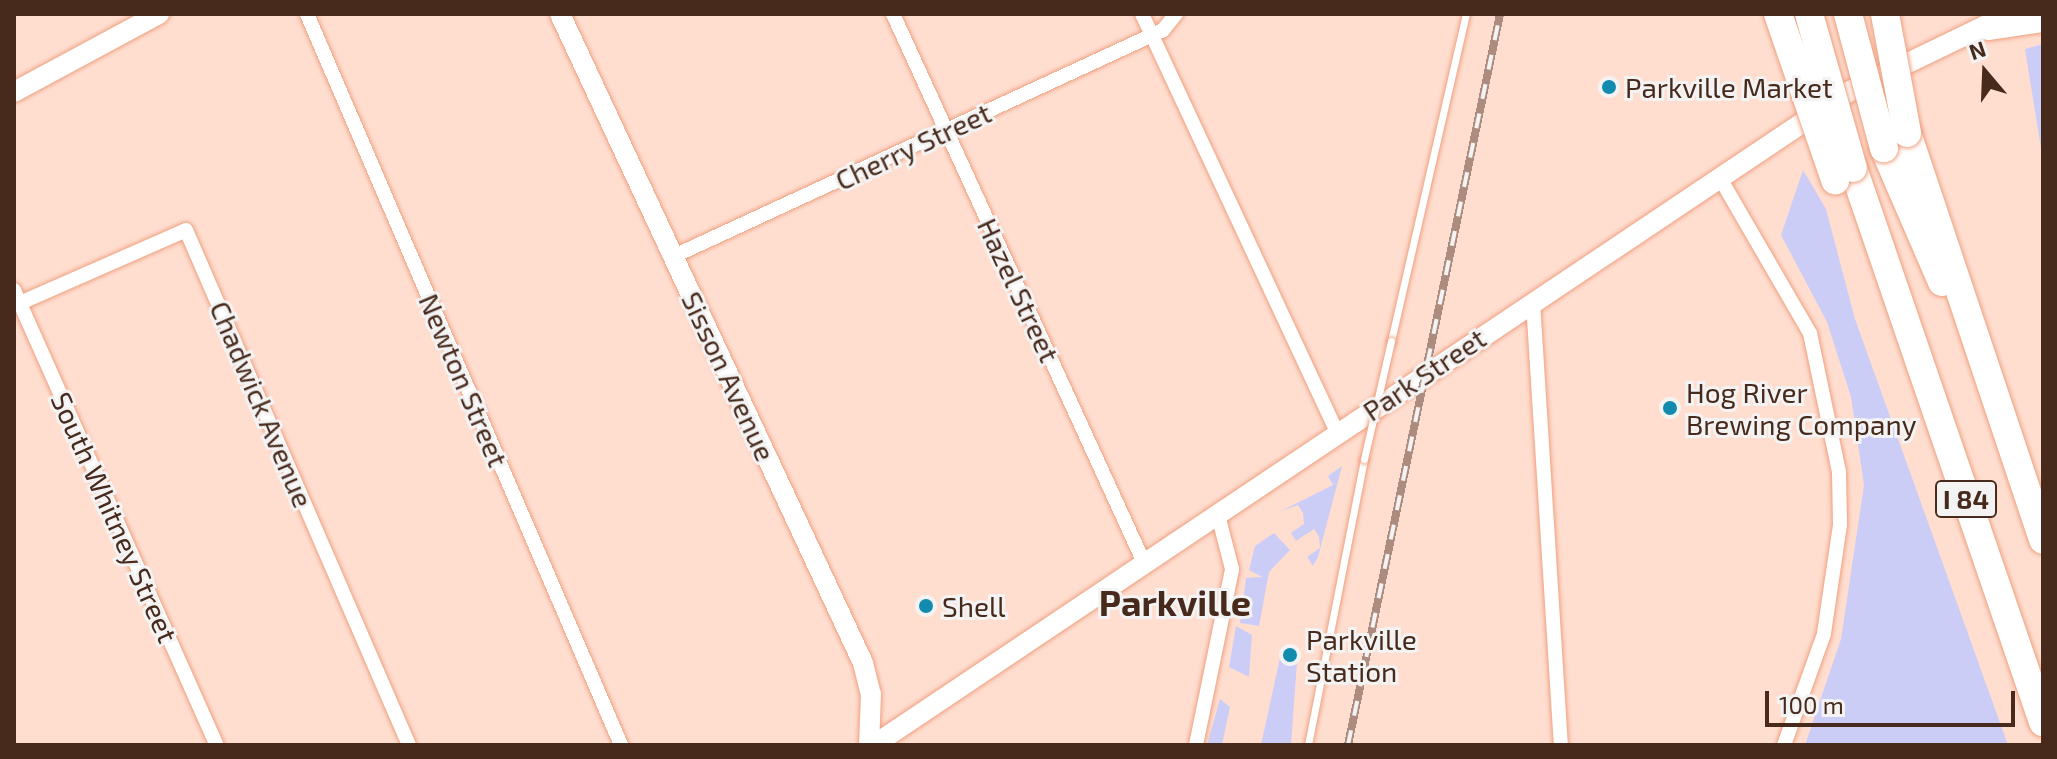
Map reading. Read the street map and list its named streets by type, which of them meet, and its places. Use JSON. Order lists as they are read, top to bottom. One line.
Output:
{"streets":{"highway":["I 84"],"main road":["Park Street","Sisson Avenue"],"street":["Cherry Street","Hazel Street","Newton Street","Chadwick Avenue","South Whitney Street"]},"crossings":[["Cherry Street","Hazel Street"],["Cherry Street","Sisson Avenue"],["Hazel Street","Park Street"],["Park Street","Sisson Avenue"],["Chadwick Avenue","South Whitney Street"]],"districts":["Parkville"],"places":["Parkville Market","Hog River Brewing Company","Shell","Parkville Station"],"scale_bar":"100 m","north":"top"}
